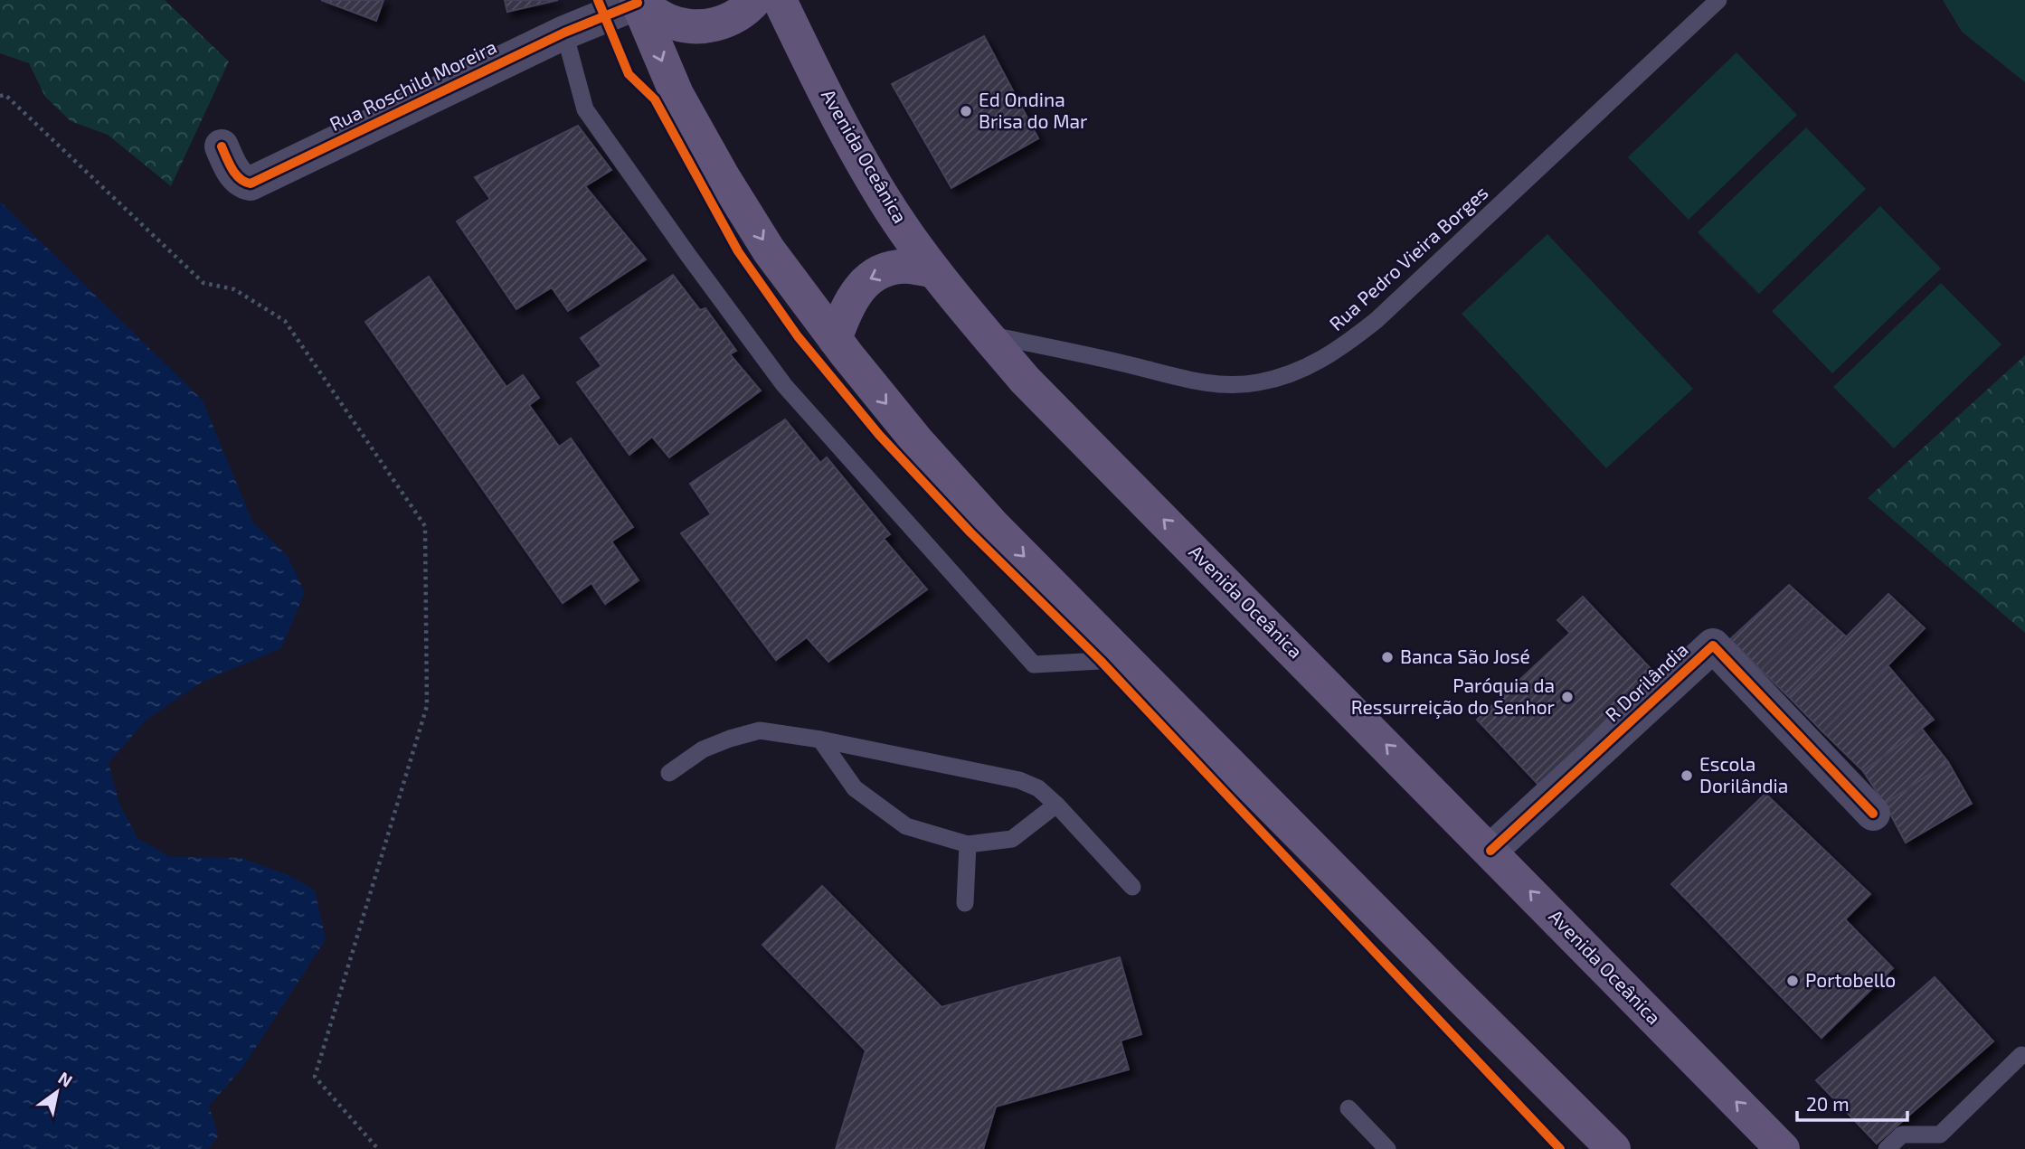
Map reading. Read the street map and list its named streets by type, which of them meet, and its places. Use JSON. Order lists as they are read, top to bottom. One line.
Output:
{"streets":{"main road":["Avenida Oceânica"],"street":["Rua Roschild Moreira","R Dorilândia"],"lane":["Rua Pedro Vieira Borges"]},"crossings":[["Avenida Oceânica","Rua Pedro Vieira Borges"],["Avenida Oceânica","R Dorilândia"]],"places":["Ed Ondina Brisa do Mar","Banca São José","Paróquia da Ressurreição do Senhor","Escola Dorilândia","Portobello"],"scale_bar":"20 m","north":"top right"}
